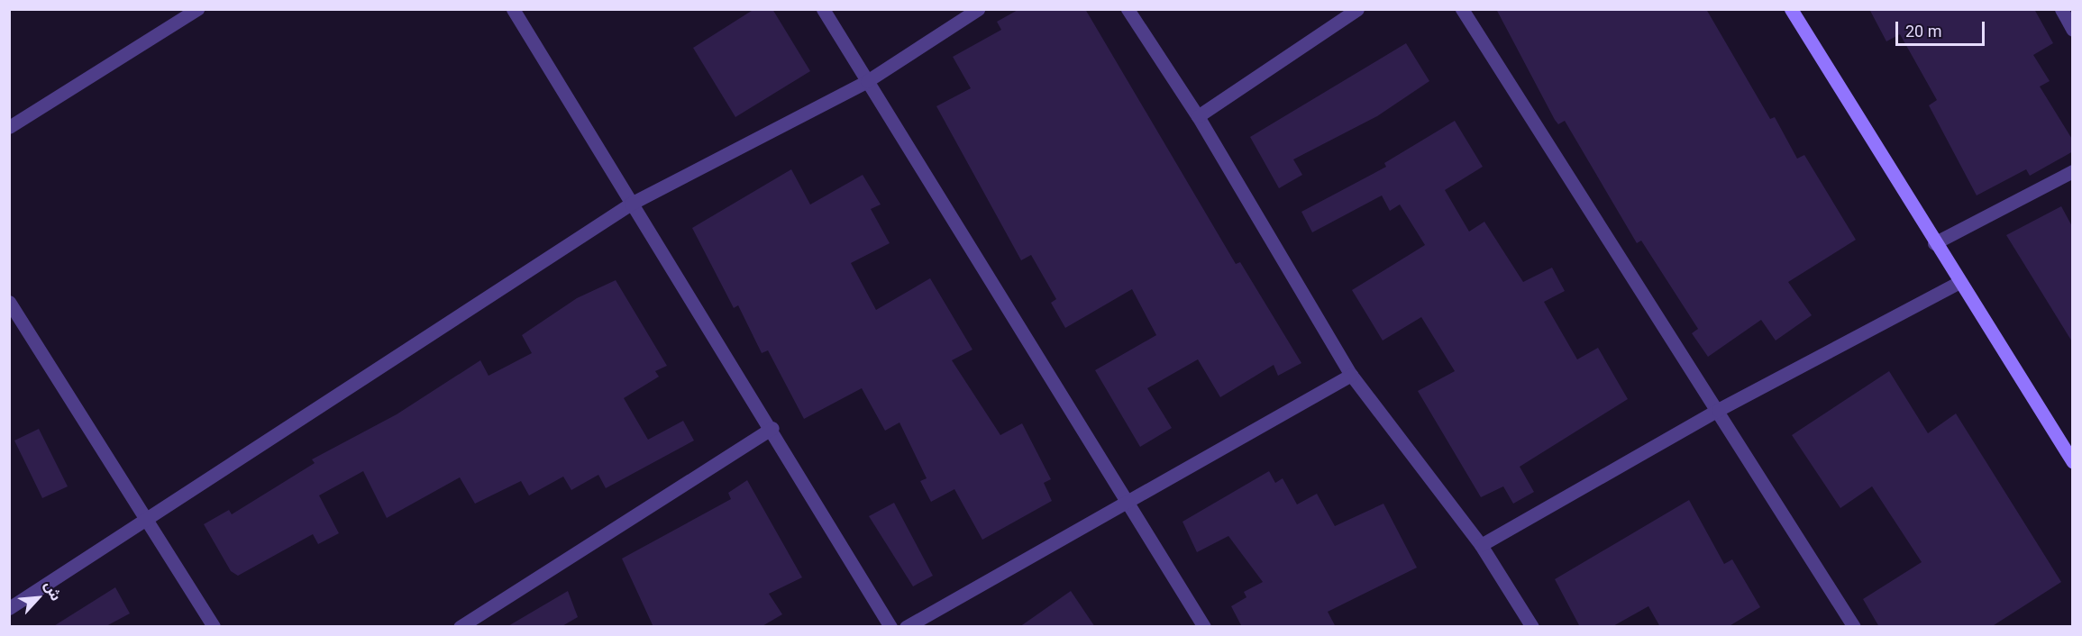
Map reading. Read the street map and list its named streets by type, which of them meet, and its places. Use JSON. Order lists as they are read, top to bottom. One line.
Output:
{"scale_bar":"20 m","north":"top right"}
